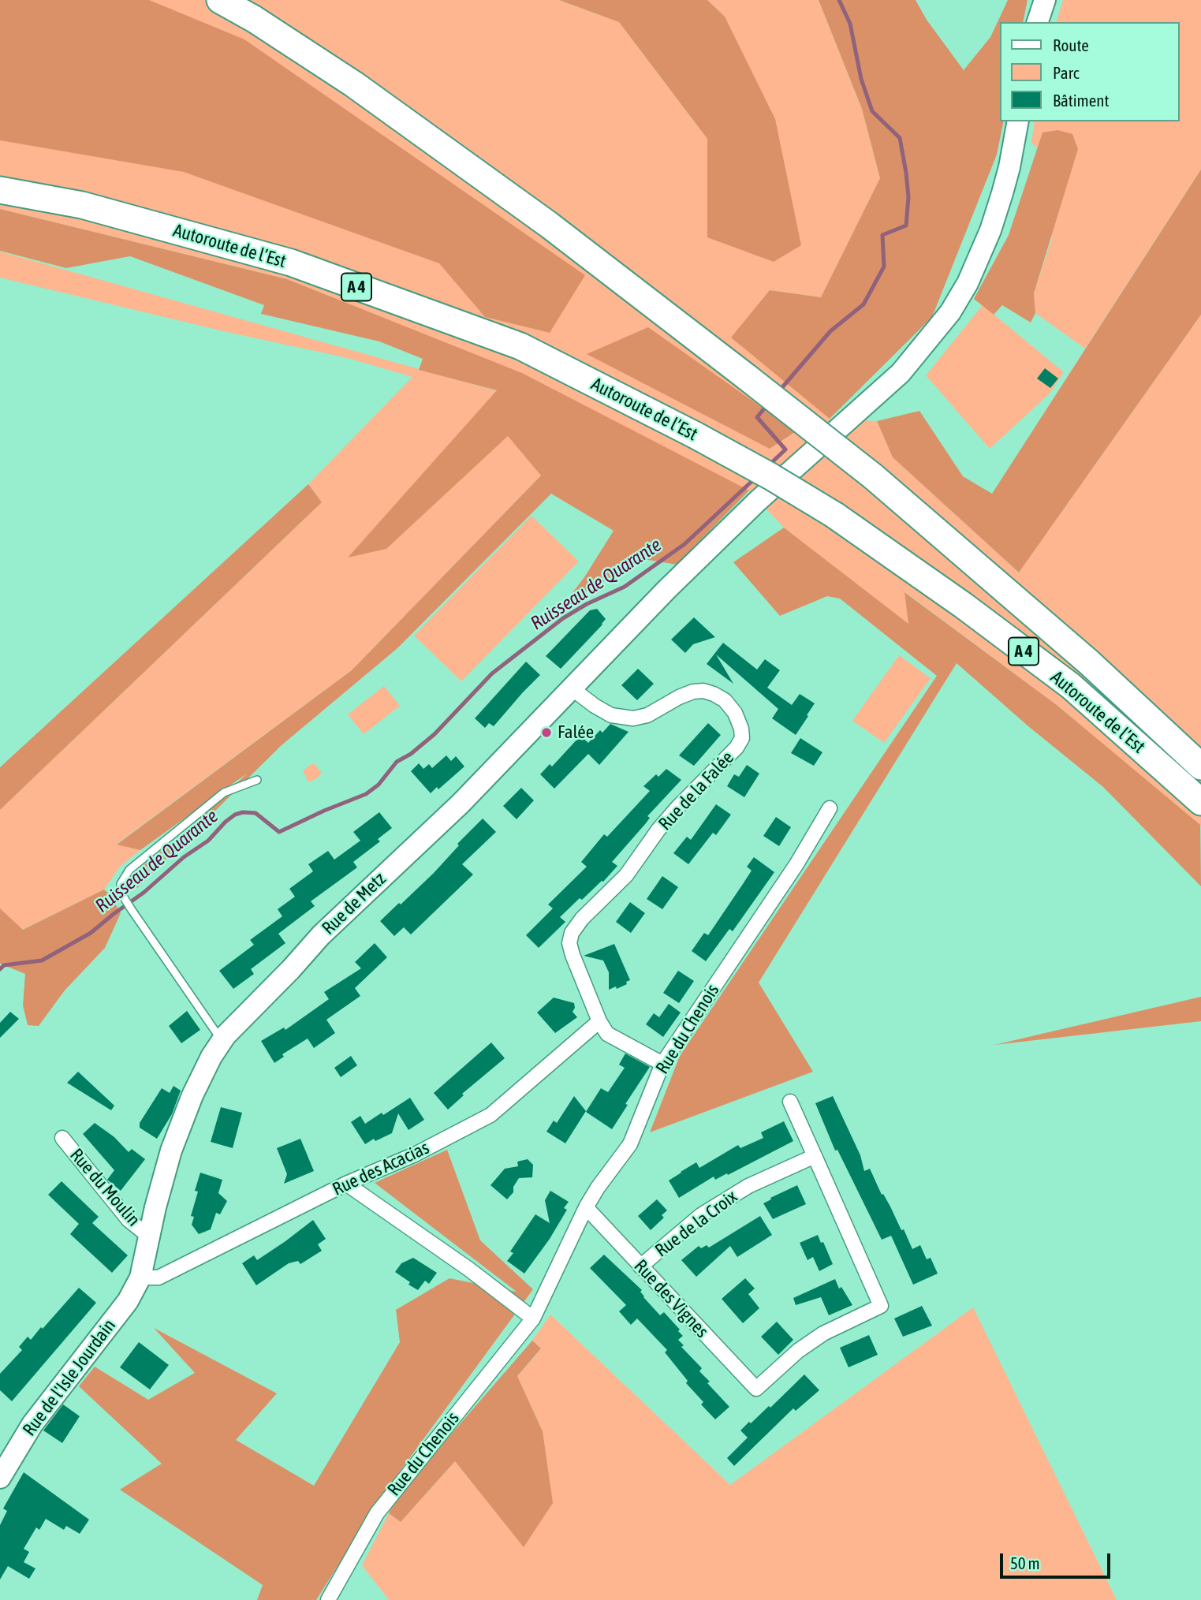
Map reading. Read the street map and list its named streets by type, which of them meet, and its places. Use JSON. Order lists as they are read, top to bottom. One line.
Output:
{"streets":{"highway":["Autoroute de l’Est","A 4"],"main road":["Rue de Metz","Rue de l'Isle Jourdain"],"street":["Rue de la Falée","Rue du Chenois","Rue des Acacias","Rue du Moulin","Rue de la Croix","Rue des Vignes"]},"crossings":[["Rue de la Falée","Rue de Metz"],["Rue de la Falée","Rue des Acacias"],["Rue de Metz","Rue des Acacias"],["Rue de Metz","Rue du Moulin"],["Rue de Metz","Rue de l'Isle Jourdain"],["Rue du Chenois","Rue des Vignes"],["Rue des Acacias","Rue de l'Isle Jourdain"],["Rue de la Croix","Rue des Vignes"]],"water":["Ruisseau de Quarante"],"places":["Falée"],"legend":["Route","Parc","Bâtiment"],"scale_bar":"50 m"}
